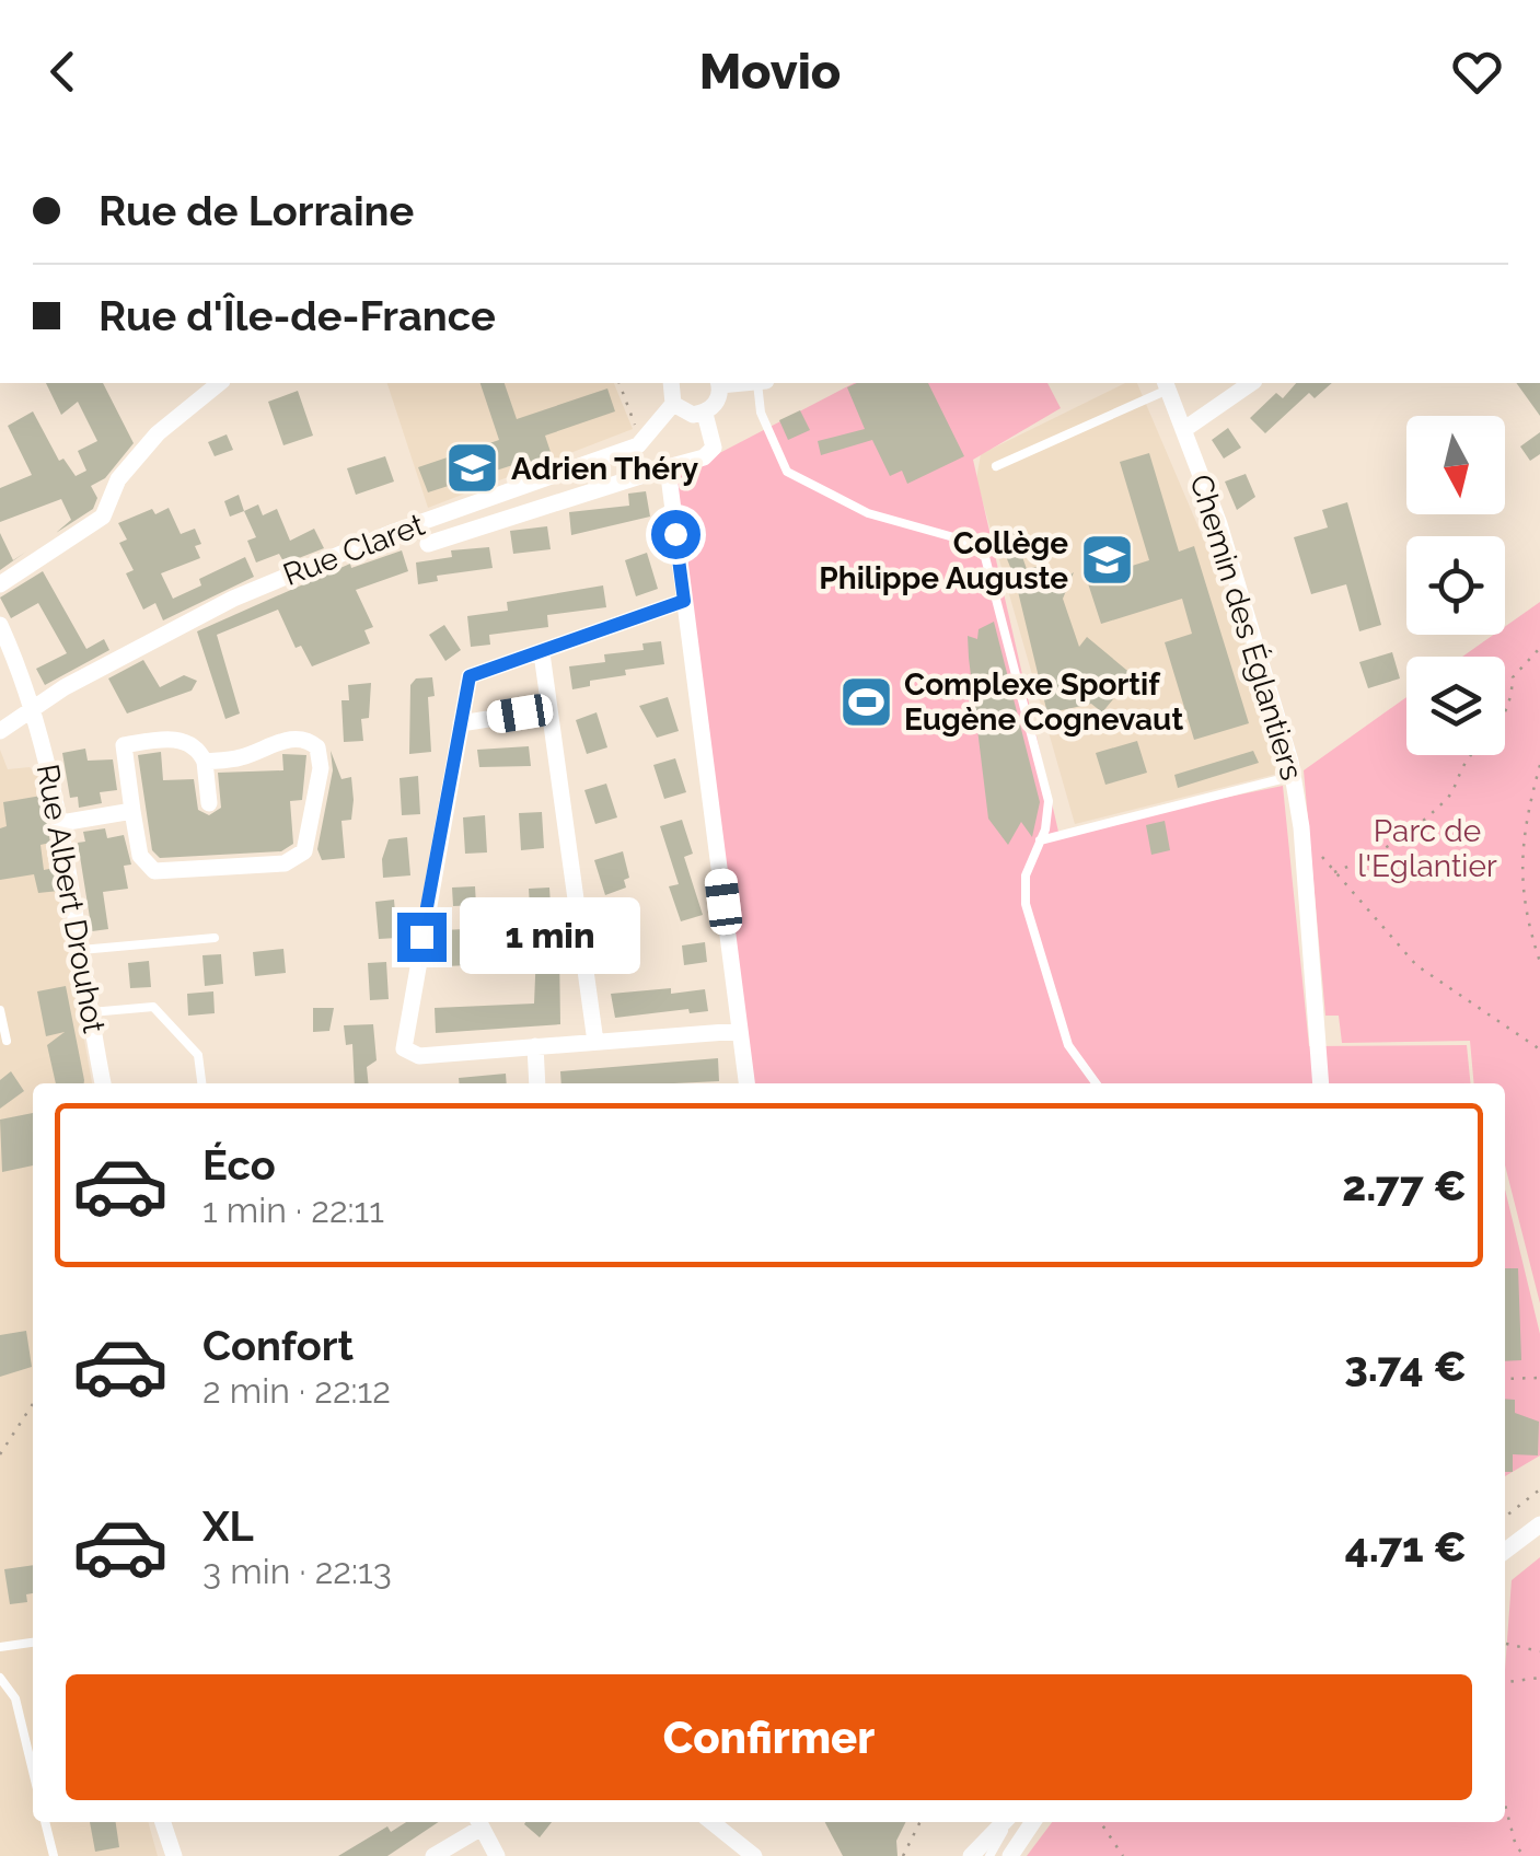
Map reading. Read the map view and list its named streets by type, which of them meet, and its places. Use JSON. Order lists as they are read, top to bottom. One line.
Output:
{"streets":{"street":["Rue Claret","Chemin des Églantiers","Rue Albert Drouhot"]},"crossings":[["Rue Claret","Rue Albert Drouhot"]],"parks":["Parc de l'Eglantier"],"places":{"school or university":["Adrien Théry","Collège Philippe Auguste"],"sports":["Complexe Sportif Eugène Cognevaut"]},"north":"bottom","page":{"header":"Movio","banner":["Rue de Lorraine","Rue d'Île-de-France"],"bubble":"1 min","list":[{"name":"Éco","note":"1 min · 22:11","value":"2.77 €"},{"name":"Confort","note":"2 min · 22:12","value":"3.74 €"},{"name":"XL","note":"3 min · 22:13","value":"4.71 €"}],"buttons":"Confirmer"}}
